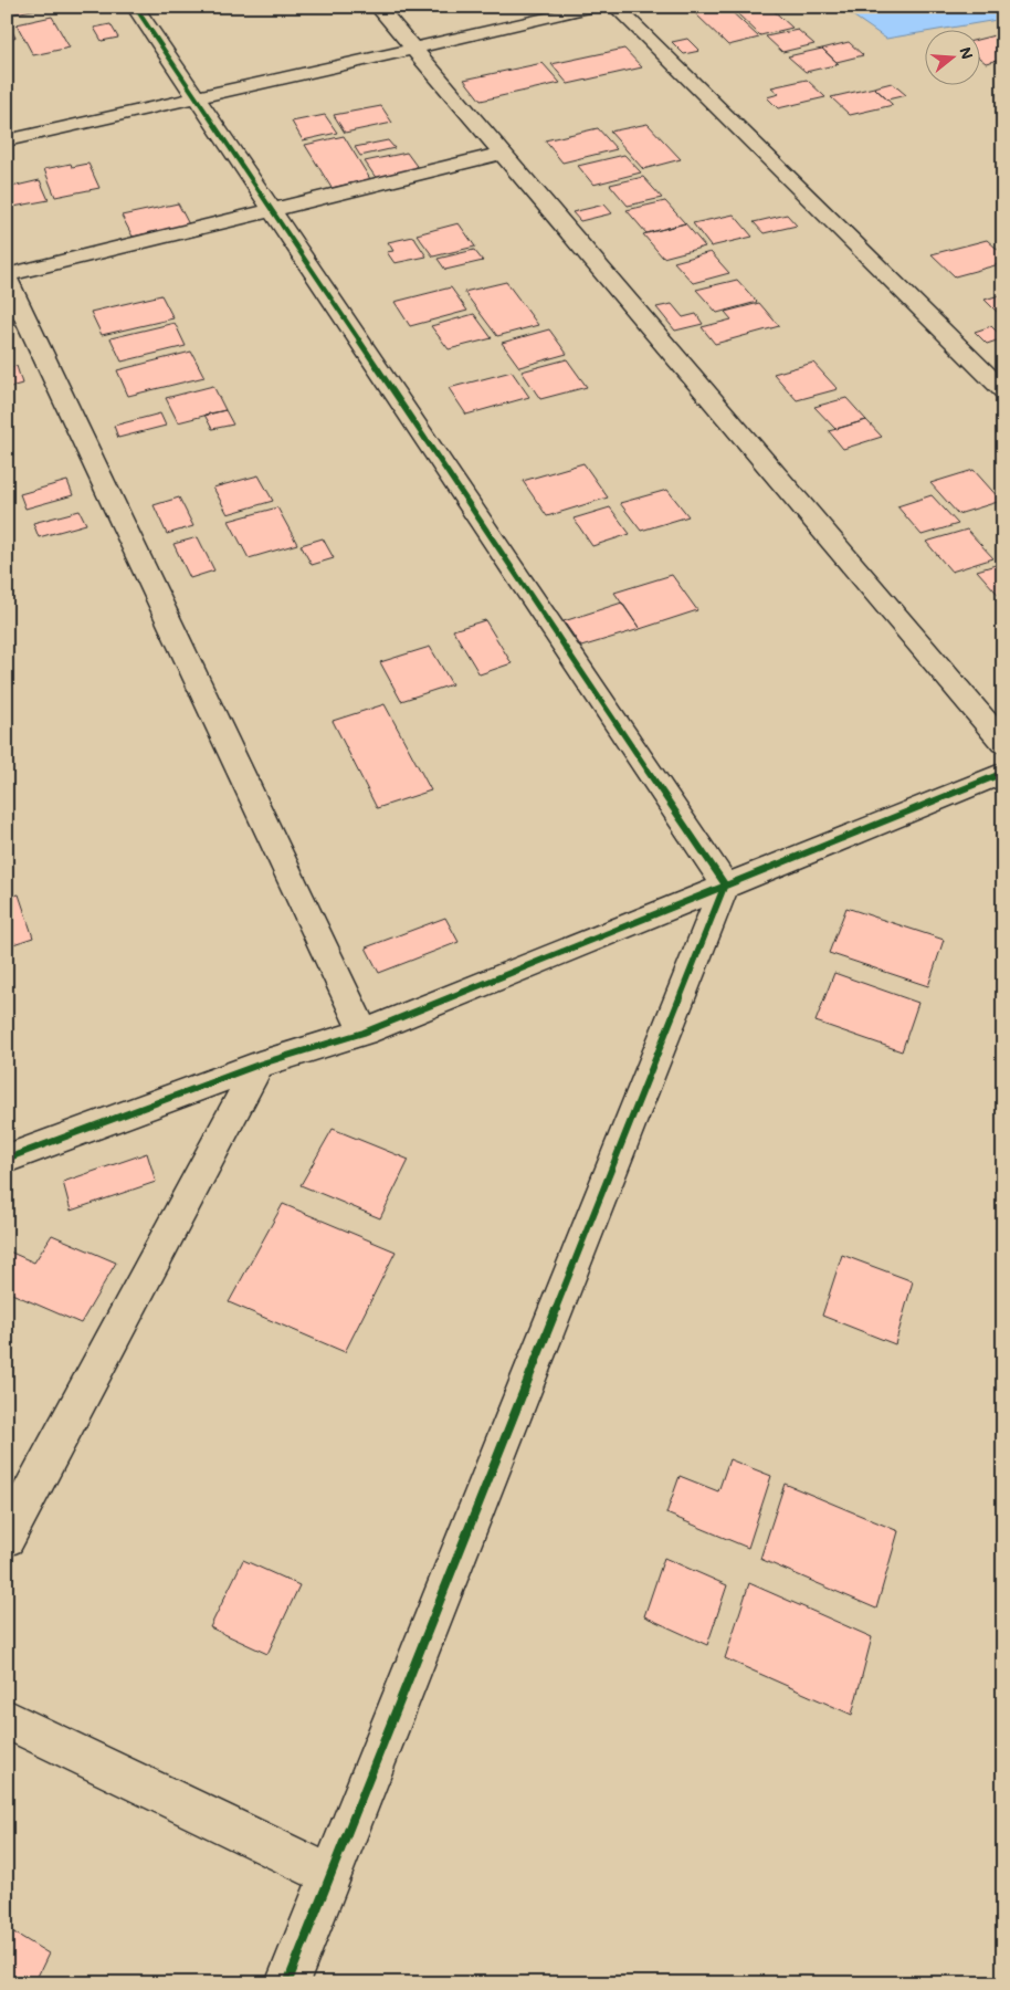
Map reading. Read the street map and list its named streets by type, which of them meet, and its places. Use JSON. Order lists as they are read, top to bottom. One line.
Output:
{"north":"right"}
